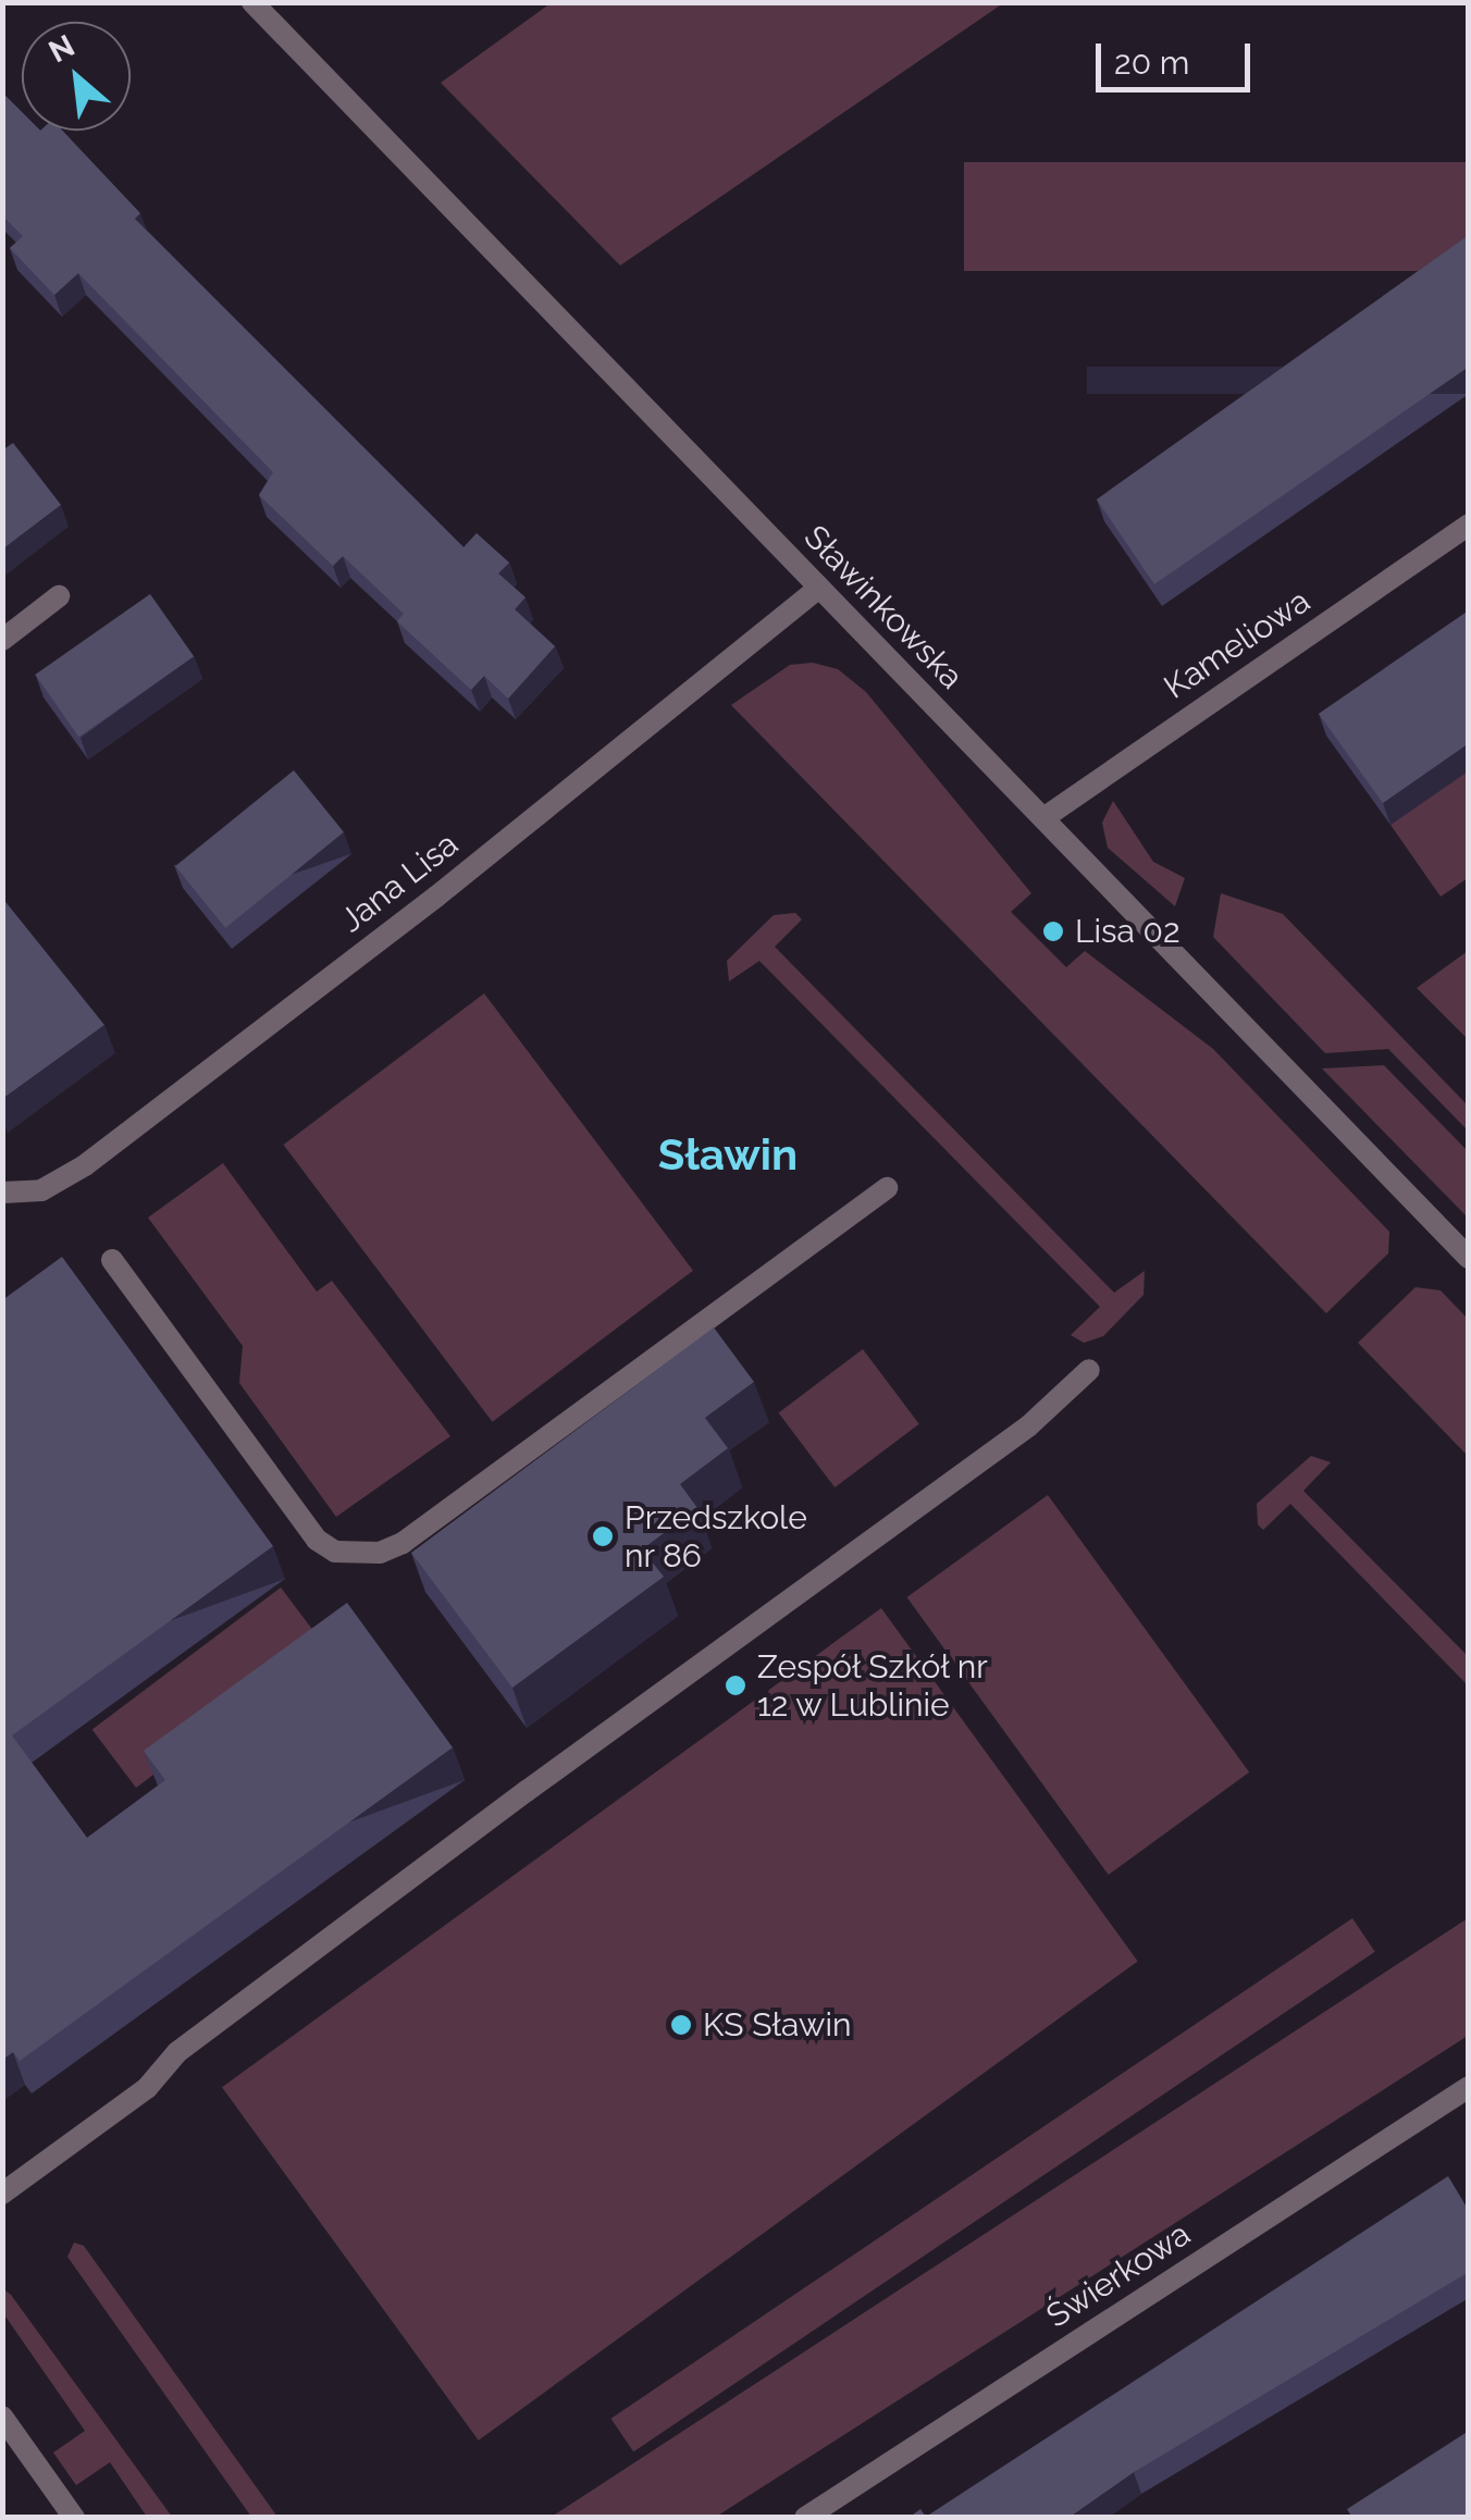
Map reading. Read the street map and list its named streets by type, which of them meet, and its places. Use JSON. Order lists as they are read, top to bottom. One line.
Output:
{"streets":{"street":["Sławinkowska","Kameliowa","Jana Lisa","Świerkowa"]},"crossings":[["Sławinkowska","Kameliowa"],["Sławinkowska","Jana Lisa"]],"districts":["Sławin"],"places":["Lisa 02","Przedszkole nr 86","Zespół Szkół nr 12 w Lublinie","KS Sławin"],"scale_bar":"20 m","north":"top left"}
